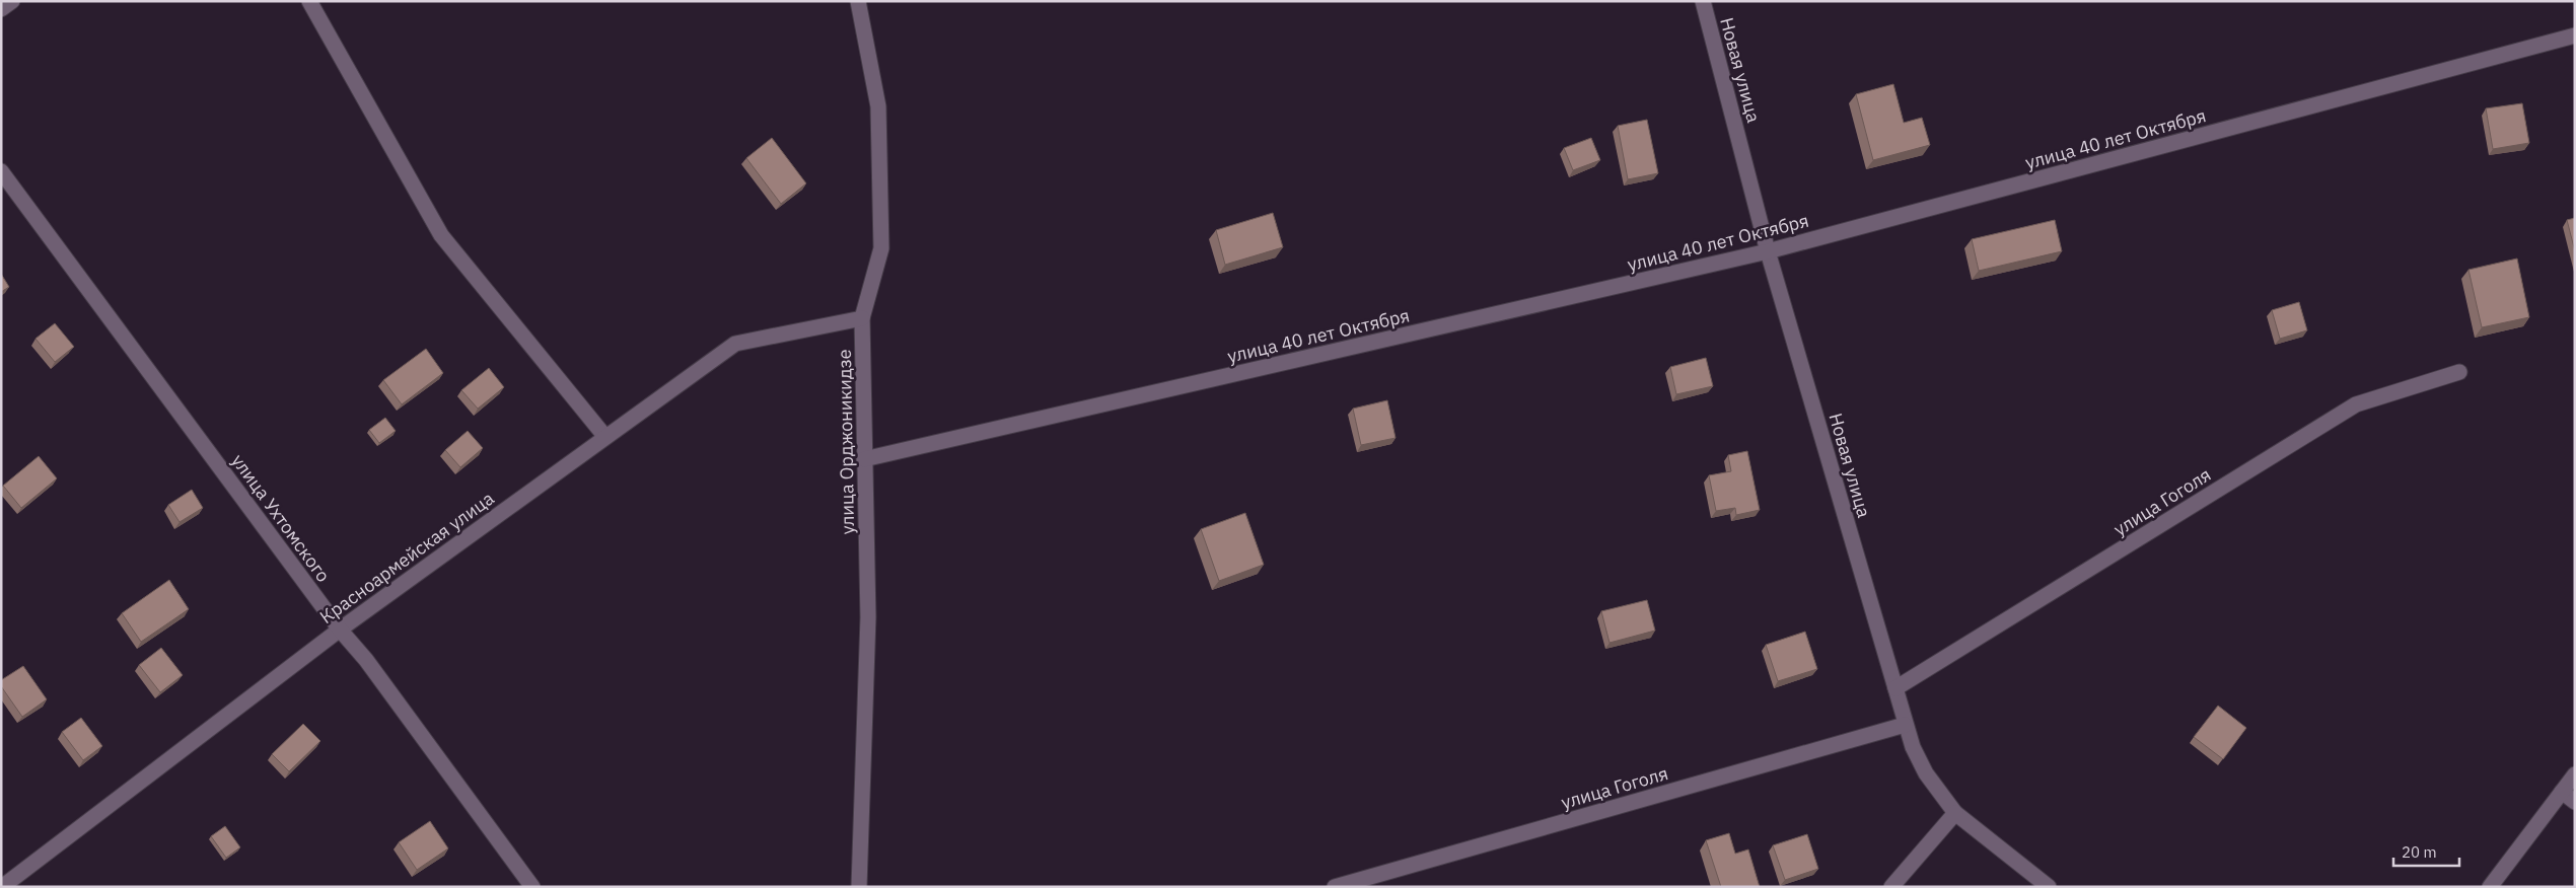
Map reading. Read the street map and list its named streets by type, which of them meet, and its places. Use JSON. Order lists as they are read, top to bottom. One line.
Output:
{"streets":{"street":["Новая улица","улица 40 лет Октября","улица Орджоникидзе","улица Гоголя","улица Ухтомского","Красноармейская улица"]},"crossings":[["Новая улица","улица 40 лет Октября"],["Новая улица","улица Гоголя"],["улица 40 лет Октября","улица Орджоникидзе"],["улица Орджоникидзе","Красноармейская улица"],["улица Ухтомского","Красноармейская улица"]],"scale_bar":"20 m"}
